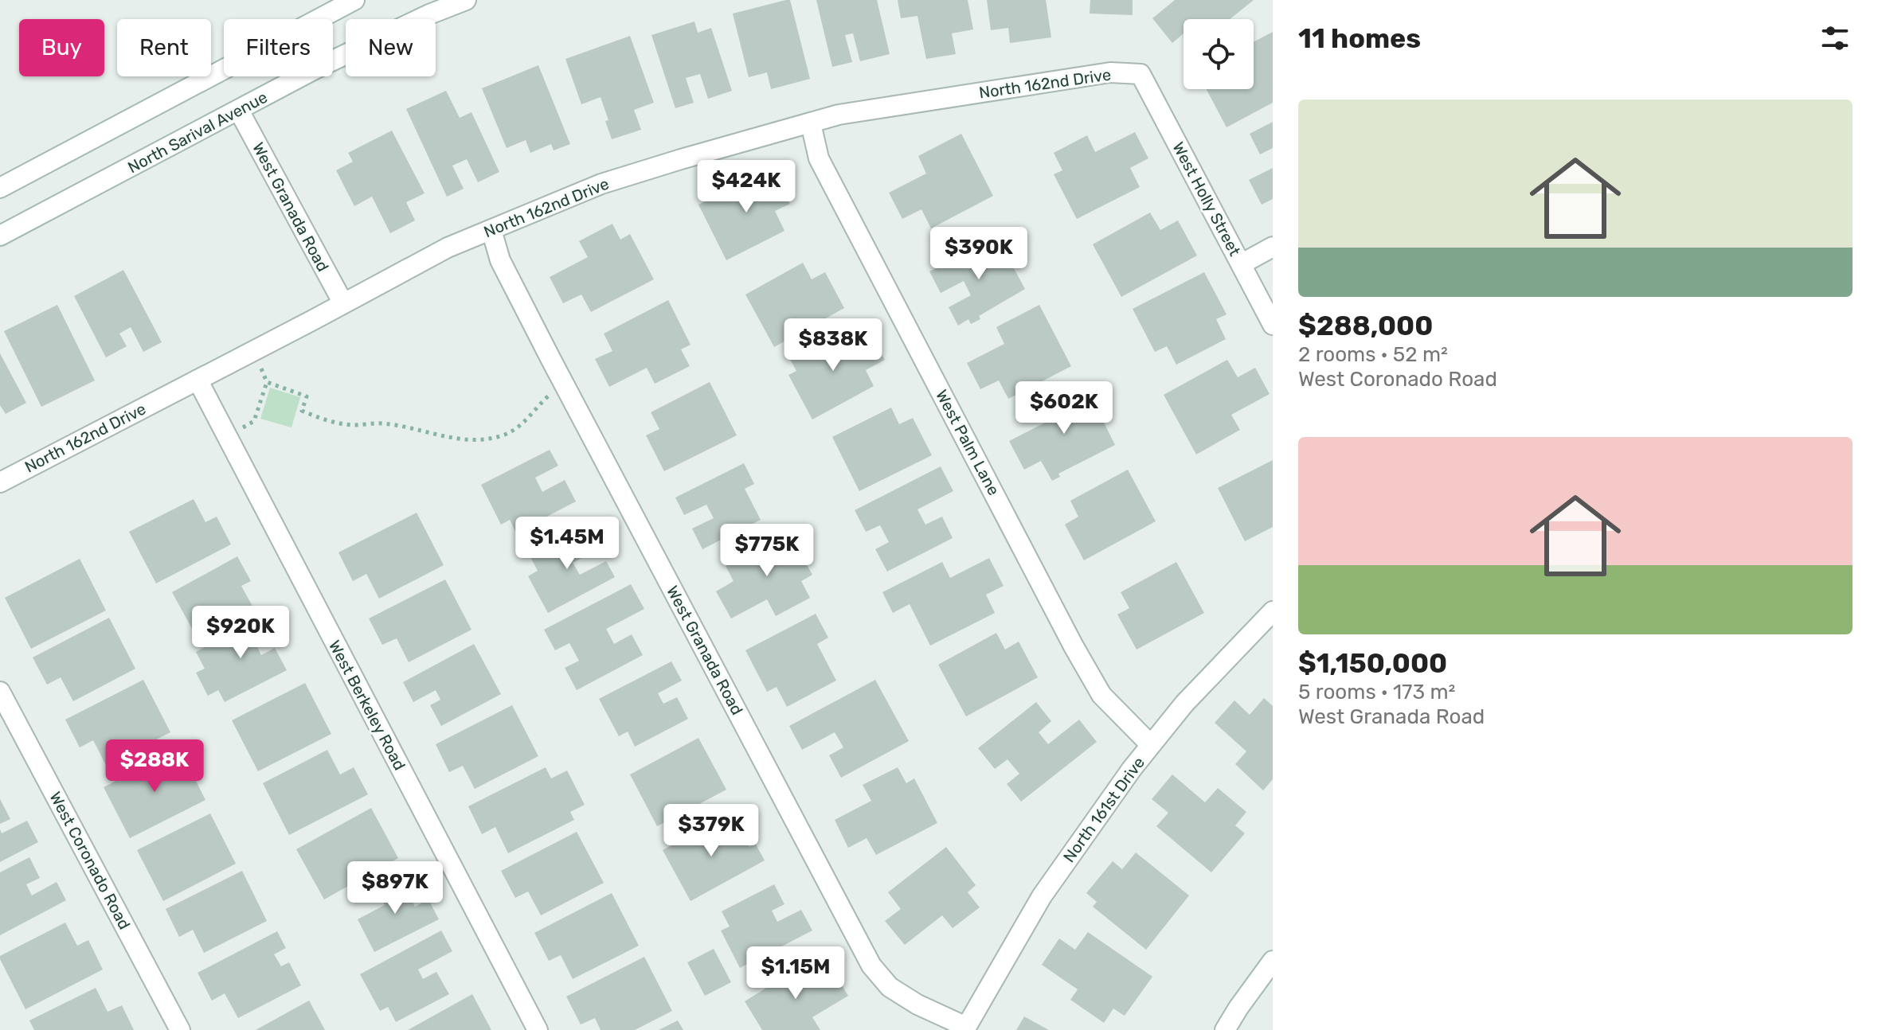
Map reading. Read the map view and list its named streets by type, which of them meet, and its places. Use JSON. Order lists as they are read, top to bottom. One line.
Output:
{"streets":{"street":["North 162nd Drive","North Sarival Avenue","West Holly Street","West Granada Road","West Palm Lane","West Berkeley Road","North 161st Drive","West Coronado Road"]},"crossings":[["North 162nd Drive","West Holly Street"],["North 162nd Drive","West Granada Road"],["North 162nd Drive","West Palm Lane"],["North 162nd Drive","West Berkeley Road"],["North Sarival Avenue","West Granada Road"],["West Granada Road","North 161st Drive"],["West Palm Lane","North 161st Drive"]],"page":{"heading":"11 homes","chip":["Buy","Rent","Filters","New"],"list":[{"name":"$288,000","note":"2 rooms · 52 m² · West Coronado Road"},{"name":"$1,150,000","note":"5 rooms · 173 m² · West Granada Road"}],"price":["$424K","$390K","$838K","$602K","$1.45M","$775K","$920K","$288K","$379K","$897K","$1.15M"]}}
